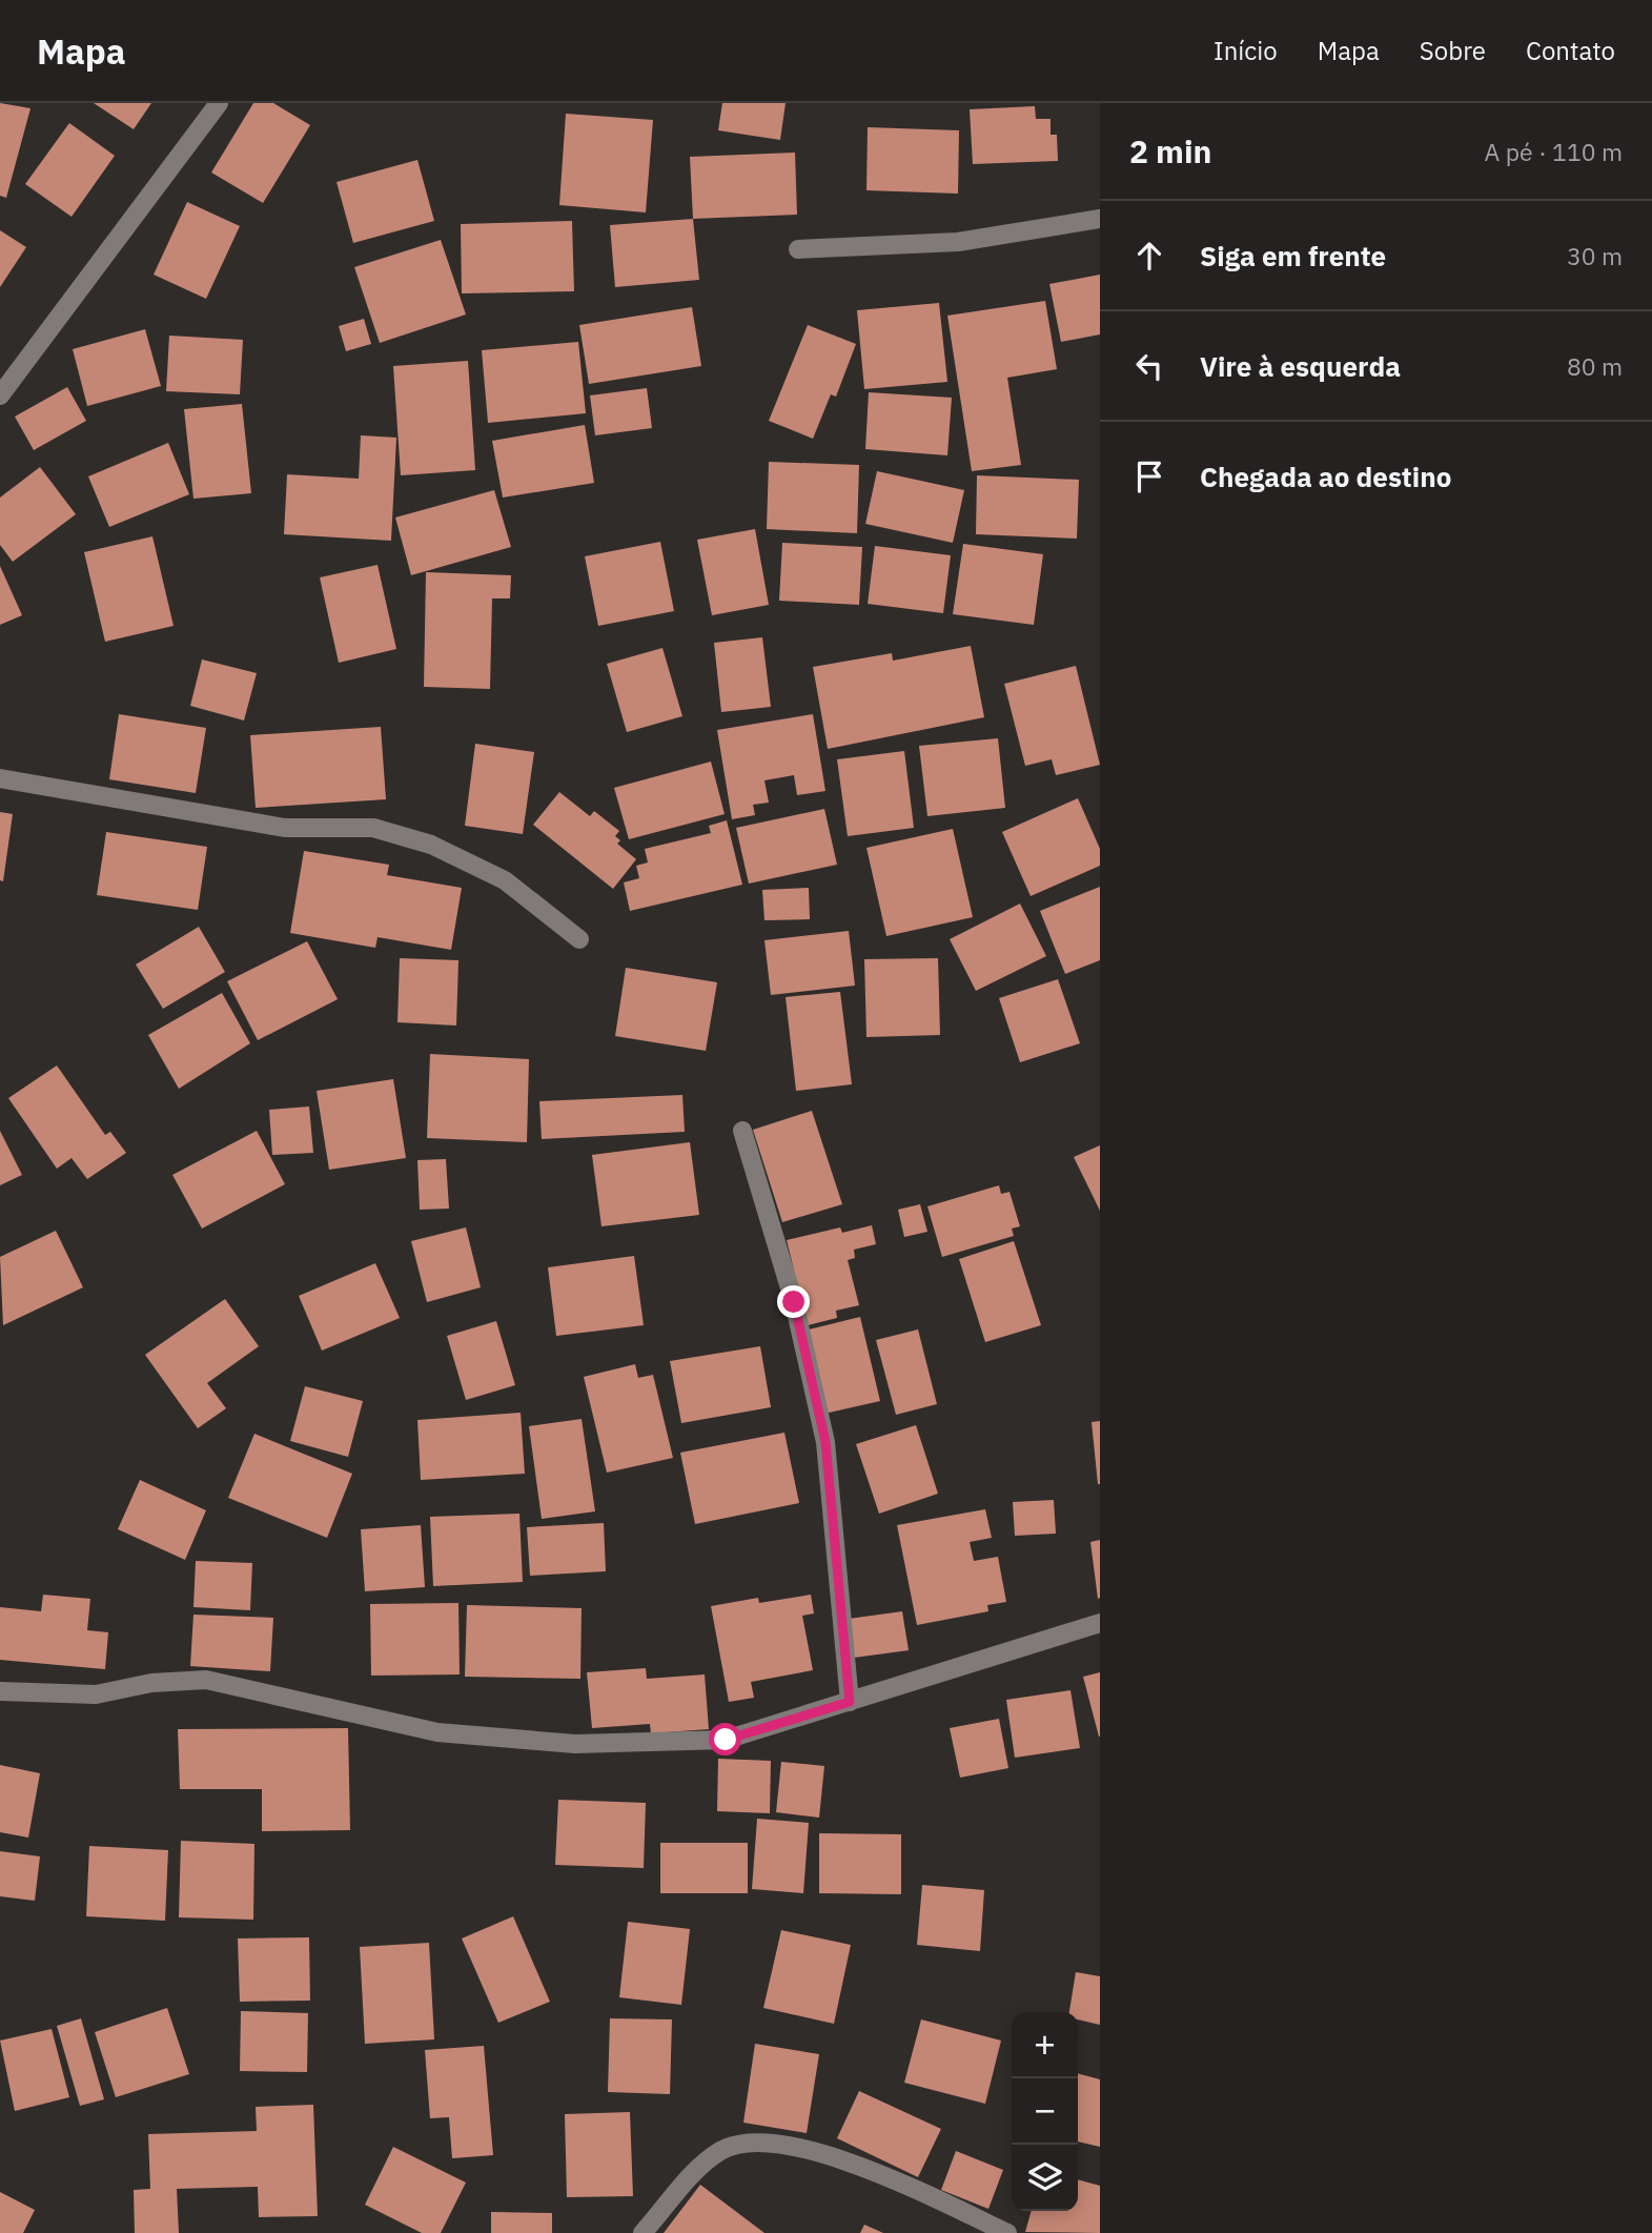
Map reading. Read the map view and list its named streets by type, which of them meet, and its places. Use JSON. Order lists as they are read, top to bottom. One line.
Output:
{"page":{"header":"Mapa","nav":["Início","Mapa","Sobre","Contato"],"heading":["2 min","A pé · 110 m"],"list":[["Siga em frente","30 m"],["Vire à esquerda","80 m"],"Chegada ao destino"],"map_buttons":["+","−"]}}
